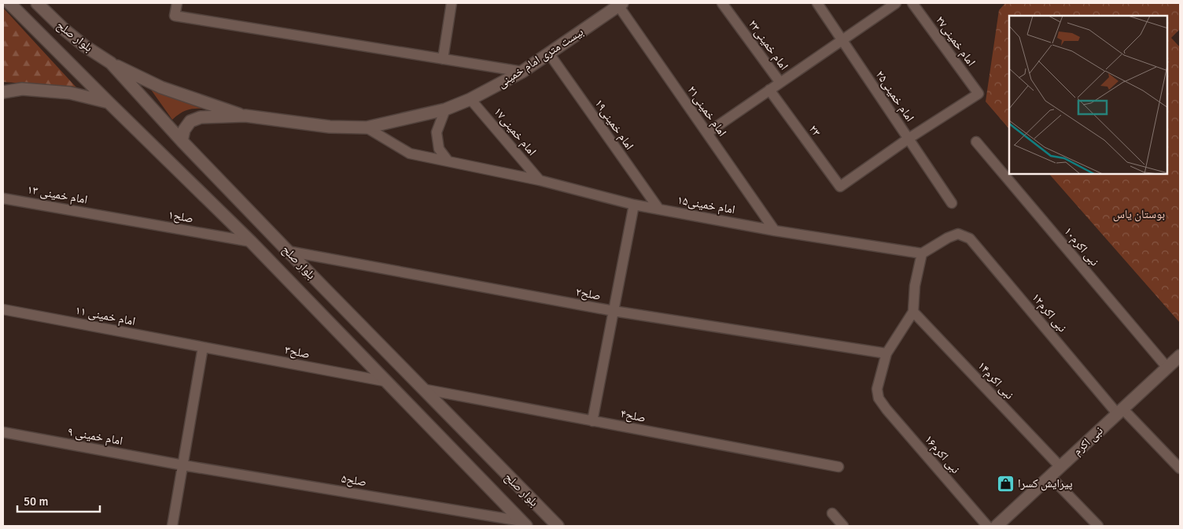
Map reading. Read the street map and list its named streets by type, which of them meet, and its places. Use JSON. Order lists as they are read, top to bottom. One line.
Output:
{"streets":{"main road":["بلوار صلح","بیست متری امام خمینی","نبی اکرم"],"street":["امام خمینی۲۷","امام خمینی۲۳","امام خمینی۲۵","امام خمینی۲۱","امام خمینی۱۹","۲۳","امام خمینی۱۷","امام خمینی ۱۳","۱۵امام خمینی","۱صلح","نبی اکرم۱۰","صلح۲","نبی اکرم۱۲","امام خمینی ۱۱","صلح۳","نبی اکرم۱۴","صلح۴","امام خمینی ۹","نبی اکرم۱۶","صلح۵"]},"crossings":[["بلوار صلح","۱صلح"],["بلوار صلح","صلح۲"],["بلوار صلح","صلح۳"],["بلوار صلح","صلح۴"],["بلوار صلح","صلح۵"],["امام خمینی۲۷","امام خمینی۲۵"],["امام خمینی۲۷","۲۳"],["بیست متری امام خمینی","امام خمینی۲۱"],["بیست متری امام خمینی","امام خمینی۱۹"],["بیست متری امام خمینی","امام خمینی۱۷"],["بیست متری امام خمینی","۱۵امام خمینی"],["امام خمینی۲۵","۲۳"],["امام خمینی۲۱","۱۵امام خمینی"],["امام خمینی۱۹","۱۵امام خمینی"],["امام خمینی۱۷","۱۵امام خمینی"],["امام خمینی ۱۳","۱صلح"],["۱۵امام خمینی","نبی اکرم۱۲"],["نبی اکرم۱۰","نبی اکرم"],["صلح۲","نبی اکرم۱۶"],["نبی اکرم۱۲","نبی اکرم"],["امام خمینی ۱۱","صلح۳"],["نبی اکرم۱۴","نبی اکرم"],["امام خمینی ۹","صلح۵"]],"parks":["بوستان یاس"],"places":{"shop":["پیرایش کسرا"]},"scale_bar":"50 m"}
